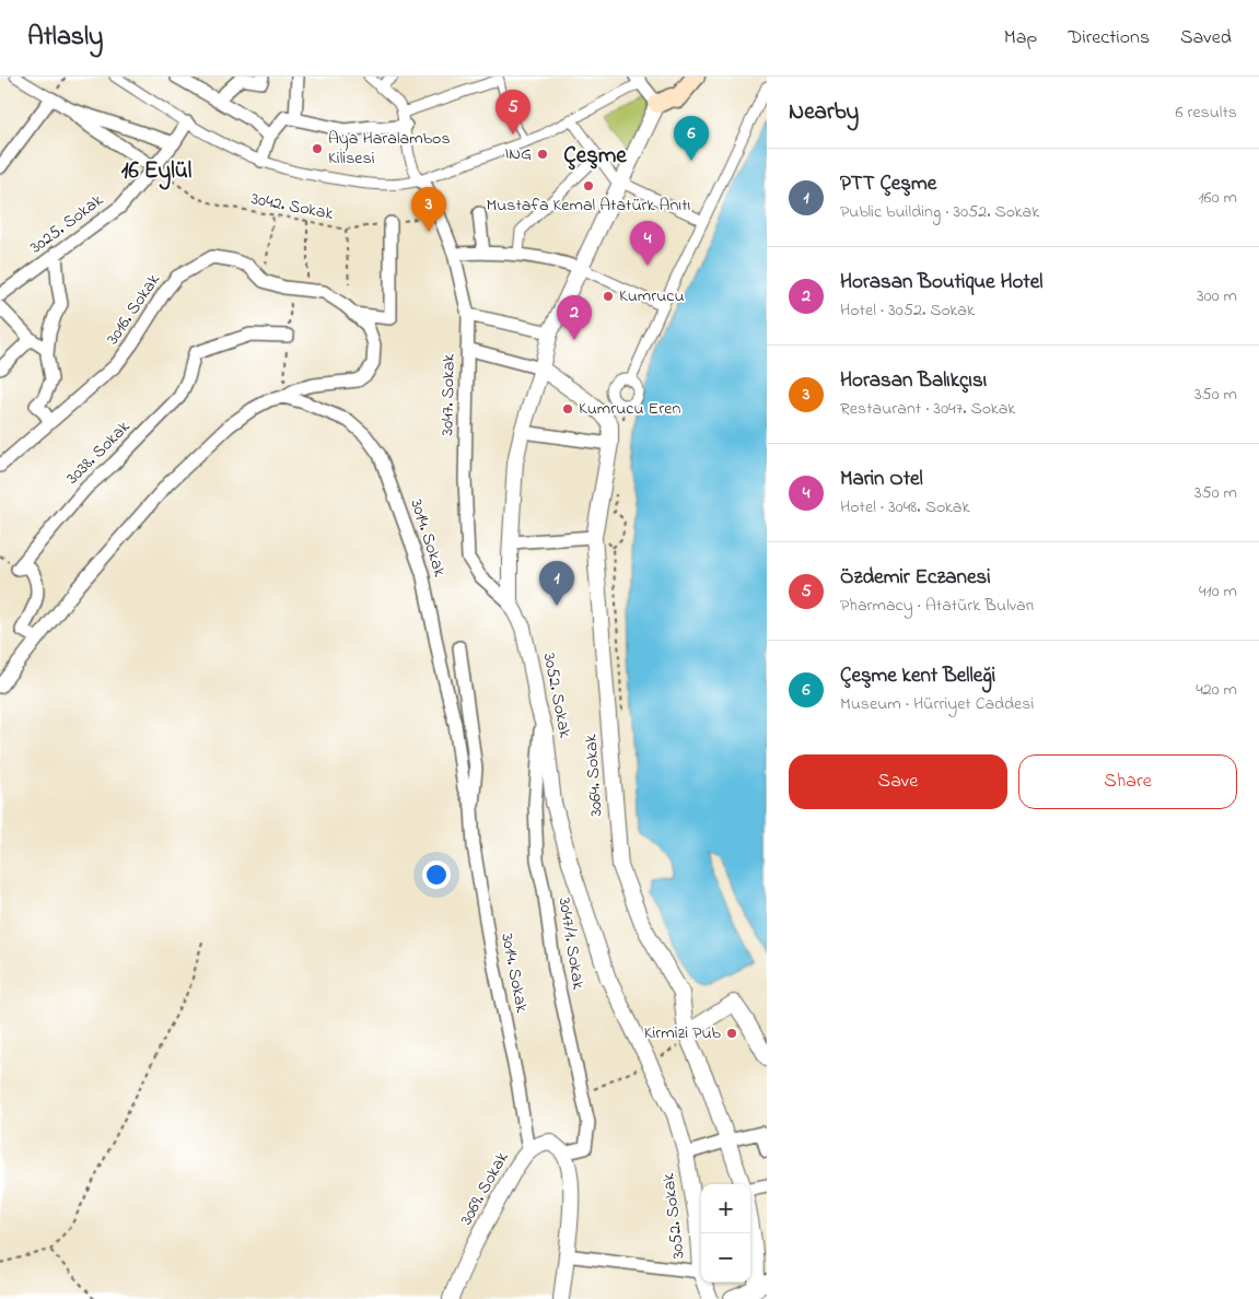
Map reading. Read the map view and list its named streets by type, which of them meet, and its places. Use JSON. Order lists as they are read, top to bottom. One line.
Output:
{"streets":{"street":["3025. Sokak","3016. Sokak","3047. Sokak","3038. Sokak","3014. Sokak","3052. Sokak","3064. Sokak","3047/1. Sokak","3069. Sokak"],"path":["3042. Sokak"]},"crossings":[["3042. Sokak","3025. Sokak"],["3042. Sokak","3047. Sokak"],["3016. Sokak","3014. Sokak"],["3047. Sokak","3052. Sokak"],["3014. Sokak","3069. Sokak"],["3052. Sokak","3064. Sokak"],["3052. Sokak","3047/1. Sokak"],["3047/1. Sokak","3069. Sokak"]],"districts":["Çeşme","16 Eylül"],"places":["Aya Haralambos Kilisesi","ING","Mustafa Kemal Atatürk Anıtı","Kumrucu","Kumrucu Eren","Kirmizi Pub"],"page":{"header":"Atlasly","nav":["Map","Directions","Saved"],"heading":["Nearby","6 results"],"pins":["5","6","3","4","2","1"],"list":[{"mark":"1","name":"PTT Çeşme","note":"Public building · 3052. Sokak","value":"160 m"},{"mark":"2","name":"Horasan Boutique Hotel","note":"Hotel · 3052. Sokak","value":"300 m"},{"mark":"3","name":"Horasan Balıkçısı","note":"Restaurant · 3047. Sokak","value":"350 m"},{"mark":"4","name":"Marin Otel","note":"Hotel · 3048. Sokak","value":"350 m"},{"mark":"5","name":"Özdemir Eczanesi","note":"Pharmacy · Atatürk Bulvarı","value":"410 m"},{"mark":"6","name":"Çeşme kent Belleği","note":"Museum · Hürriyet Caddesi","value":"420 m"}],"buttons":["Save","Share"],"map_buttons":["+","−"]}}
